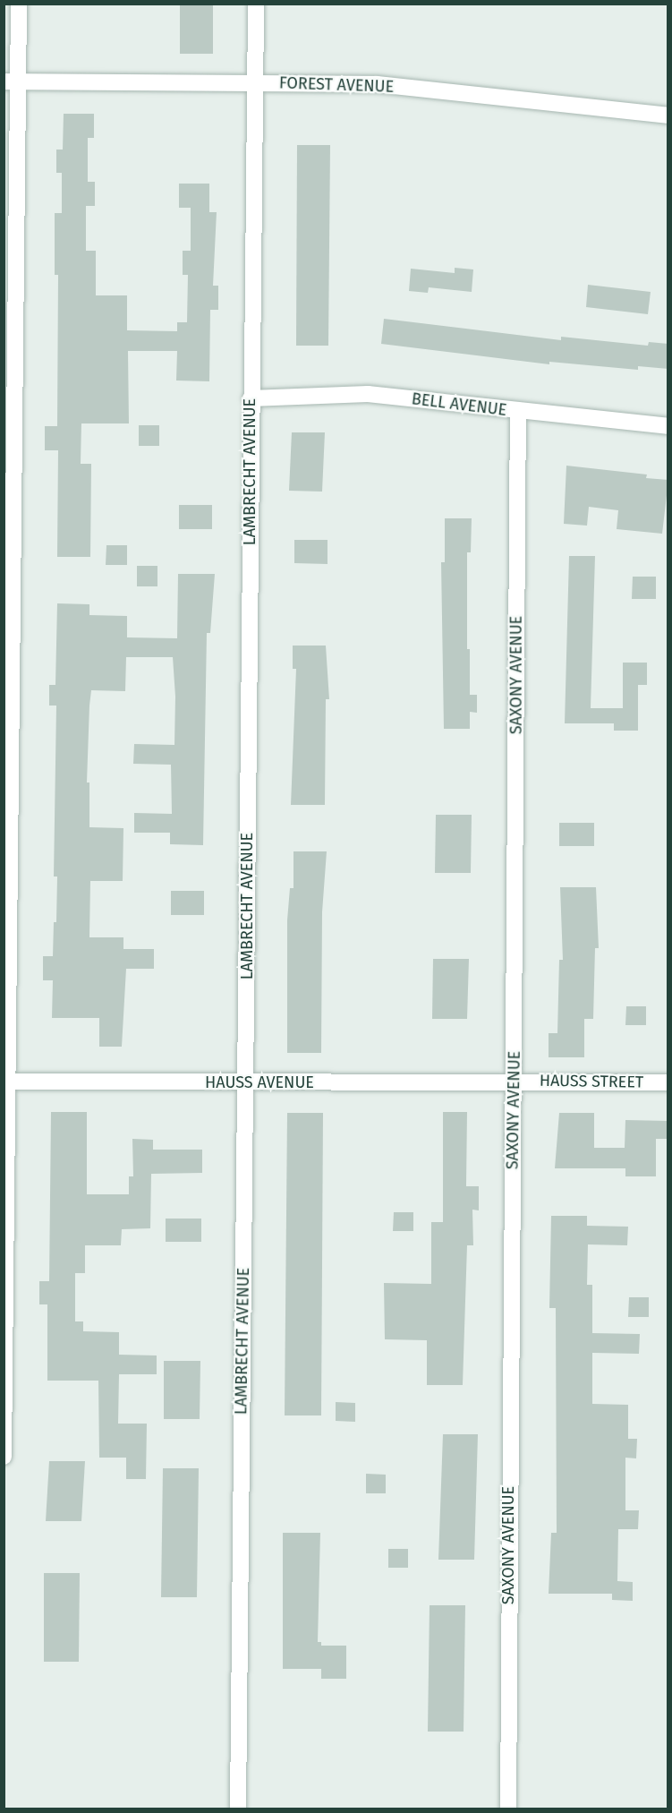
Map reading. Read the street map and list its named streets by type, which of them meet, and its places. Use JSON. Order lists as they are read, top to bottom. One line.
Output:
{"streets":{"street":["FOREST AVENUE","BELL AVENUE","LAMBRECHT AVENUE","SAXONY AVENUE","HAUSS STREET","HAUSS AVENUE"]},"crossings":[["FOREST AVENUE","LAMBRECHT AVENUE"],["BELL AVENUE","LAMBRECHT AVENUE"],["BELL AVENUE","SAXONY AVENUE"],["LAMBRECHT AVENUE","HAUSS AVENUE"],["SAXONY AVENUE","HAUSS STREET"],["SAXONY AVENUE","HAUSS AVENUE"],["HAUSS STREET","HAUSS AVENUE"]]}
